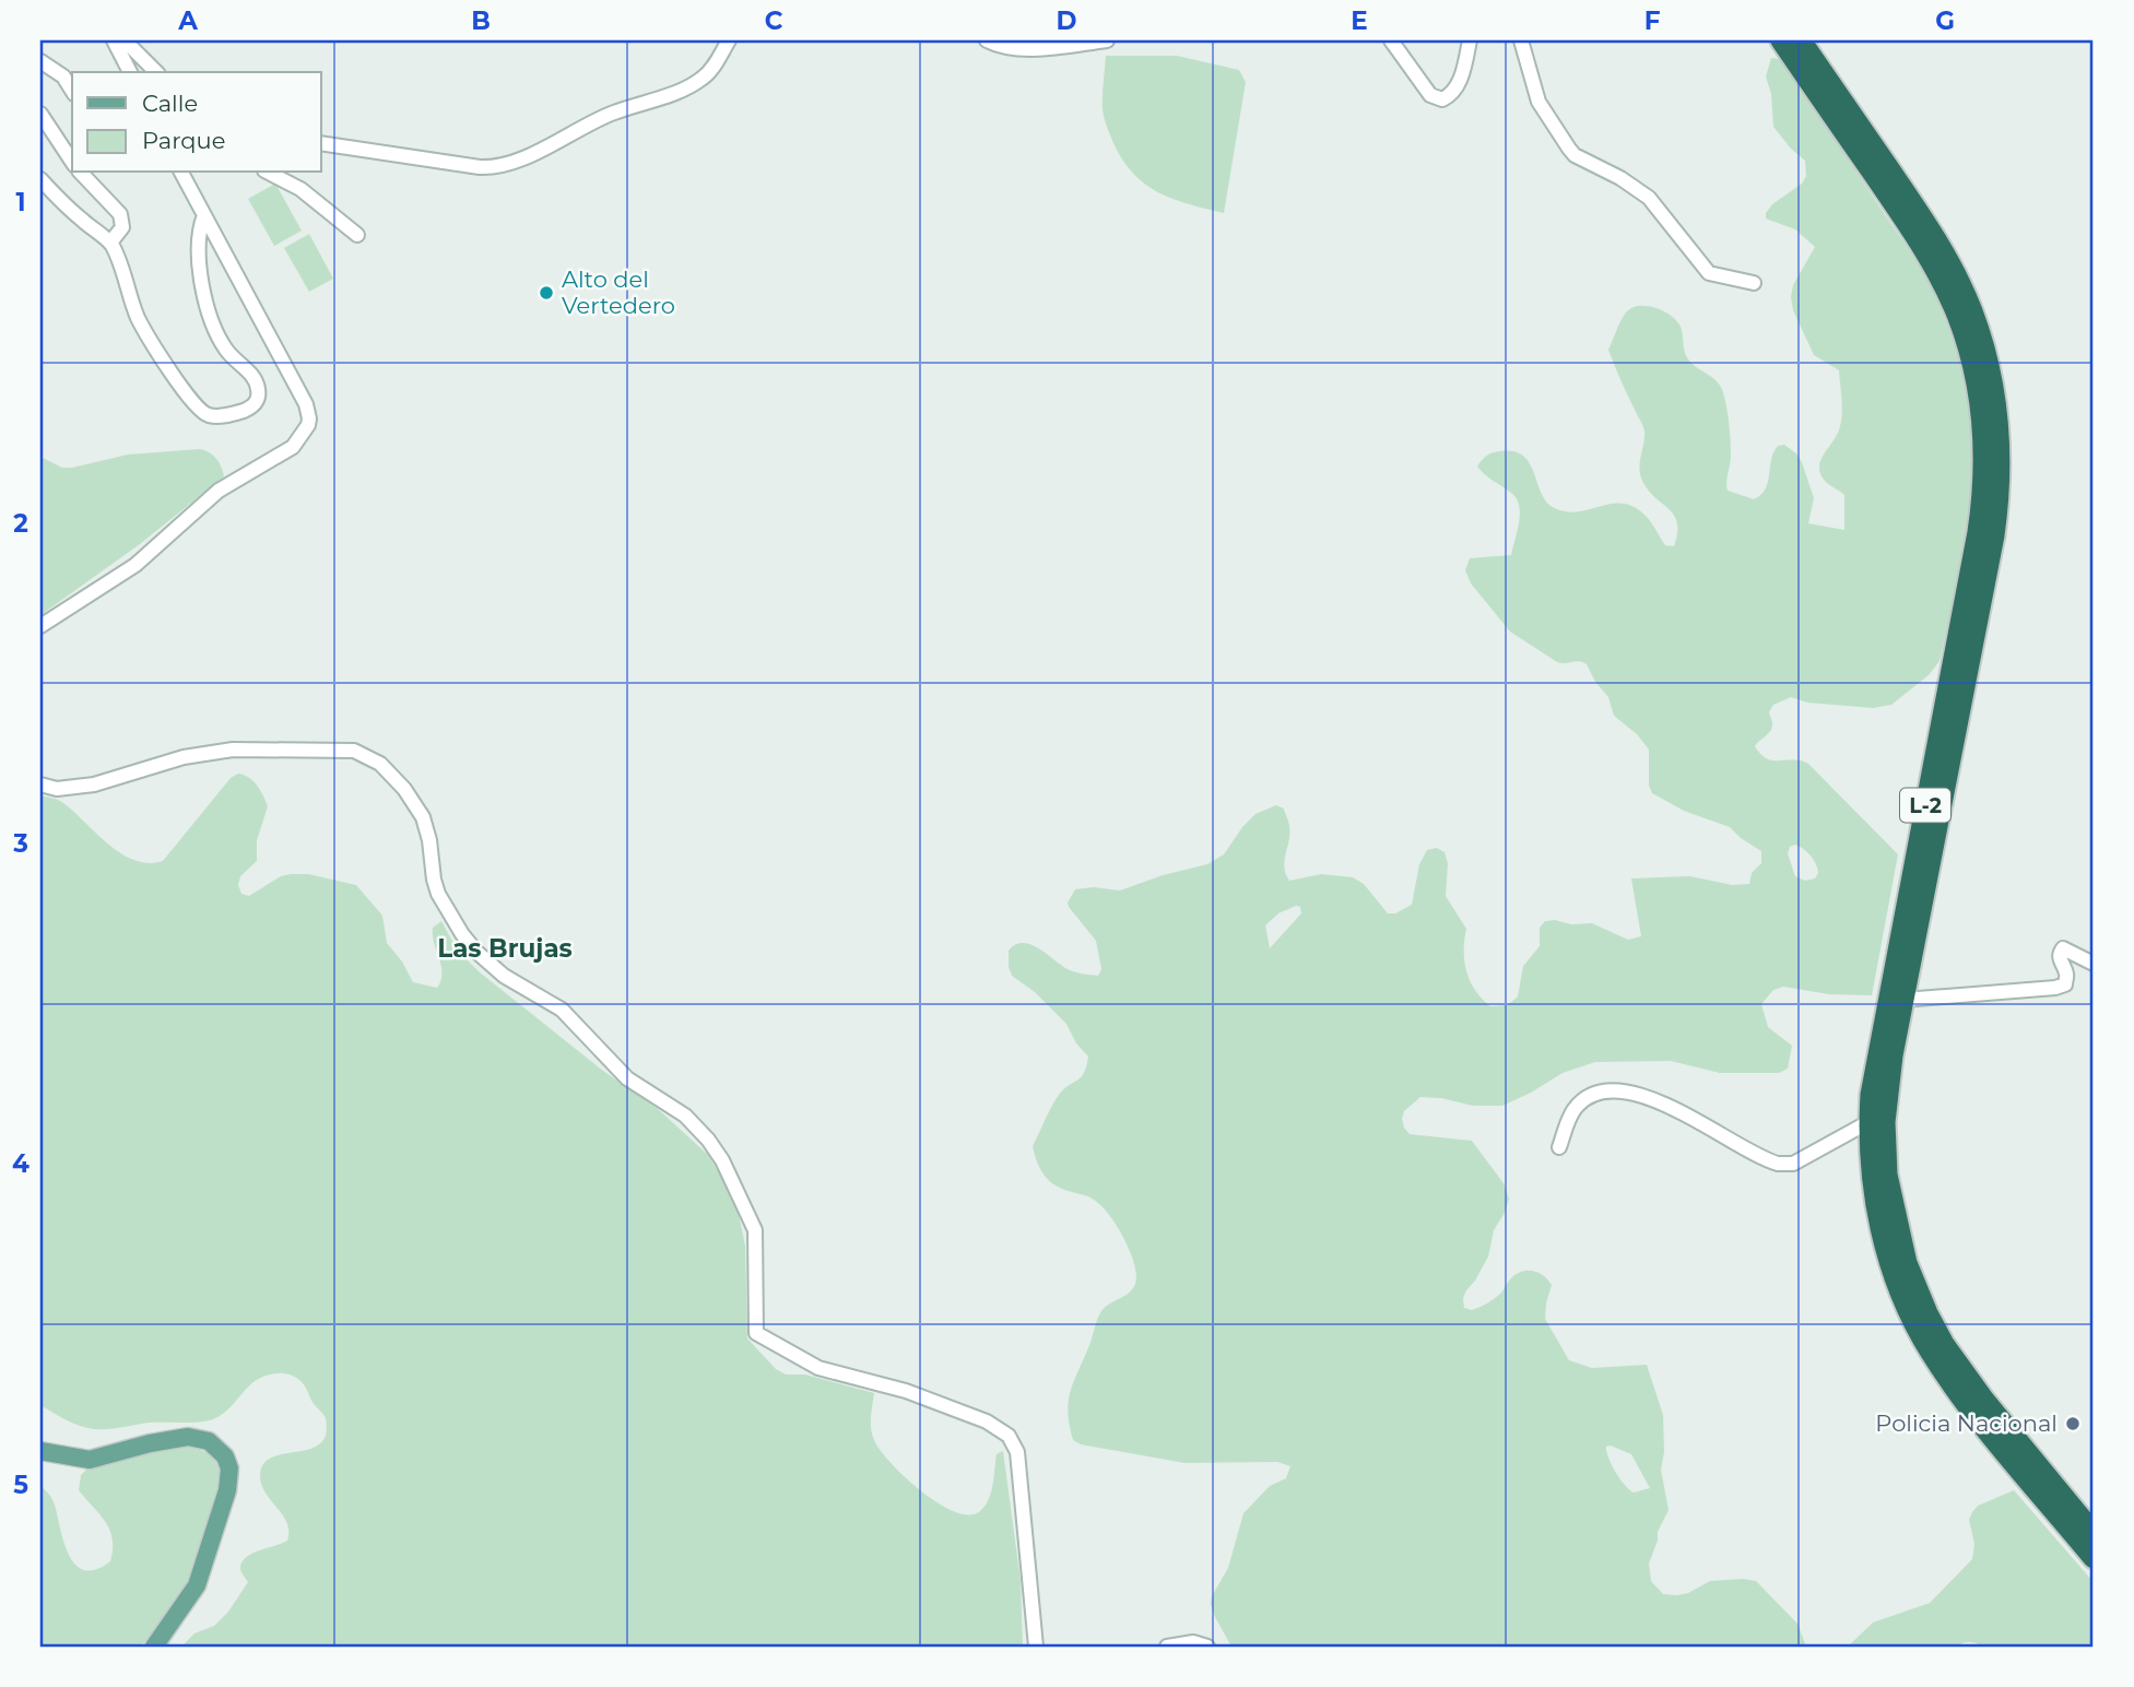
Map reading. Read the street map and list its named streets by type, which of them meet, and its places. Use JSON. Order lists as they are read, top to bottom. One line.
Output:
{"streets":{"highway":["L-2"]},"districts":["Las Brujas"],"places":["Alto del Vertedero","Policia Nacional"],"legend":["Calle","Parque"],"grid":{"columns":["A","B","C","D","E","F","G"],"rows":["1","2","3","4","5"]}}
